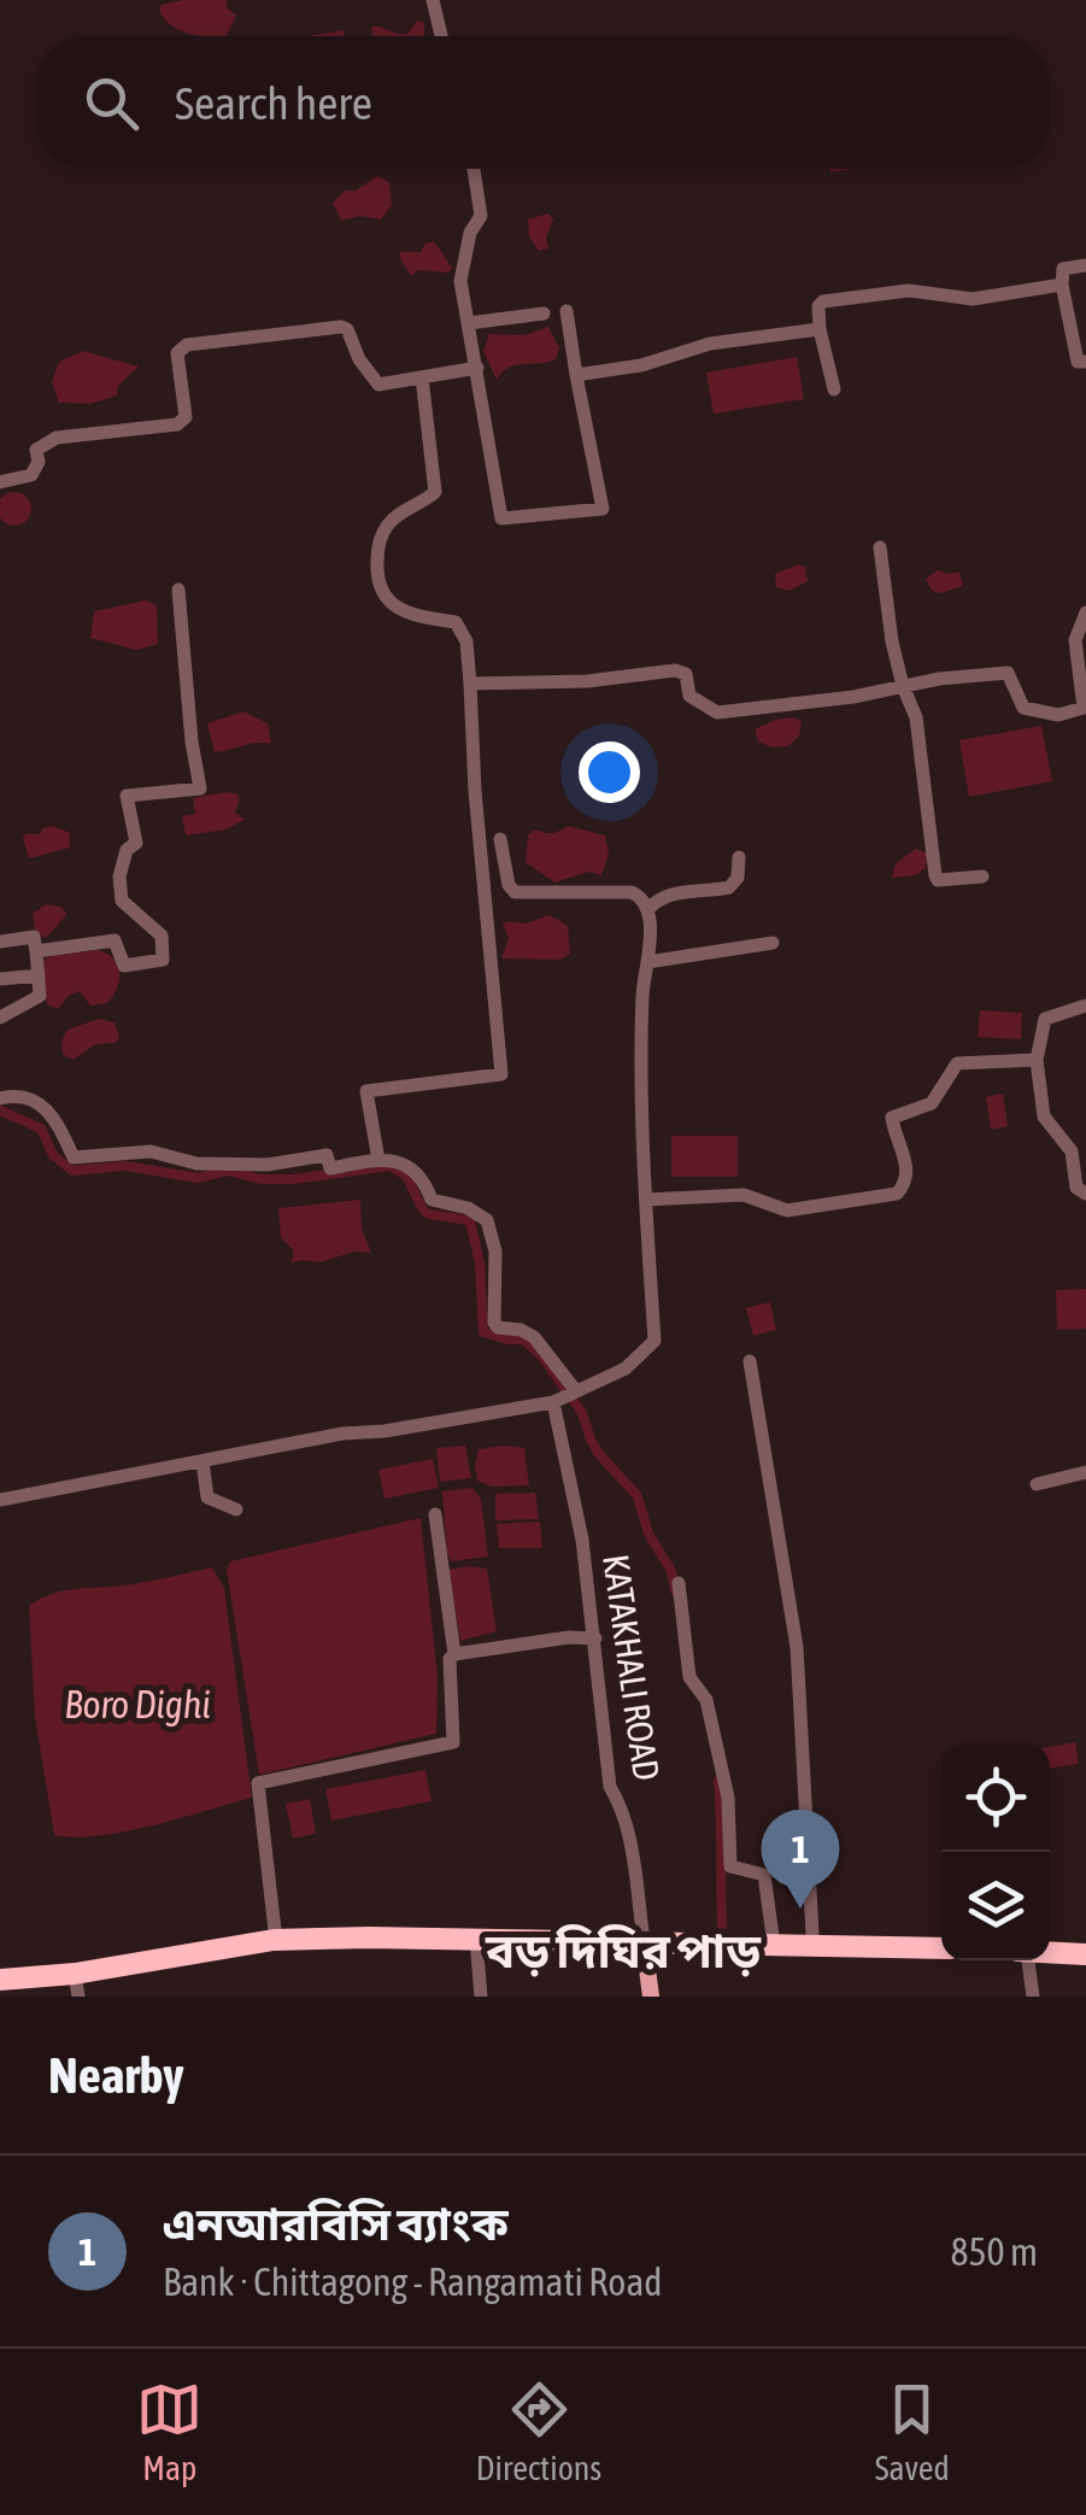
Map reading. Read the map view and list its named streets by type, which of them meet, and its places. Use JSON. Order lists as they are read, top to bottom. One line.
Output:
{"streets":{"street":["KATAKHALI ROAD"]},"districts":["বড় দিঘির পাড়"],"water":["Boro Dighi"],"page":{"search":"Search here","pins":"1","heading":"Nearby","list":[{"mark":"1","name":"এনআরবিসি ব্যাংক","note":"Bank · Chittagong - Rangamati Road","value":"850 m"}],"nav":["Map","Directions","Saved"]}}
